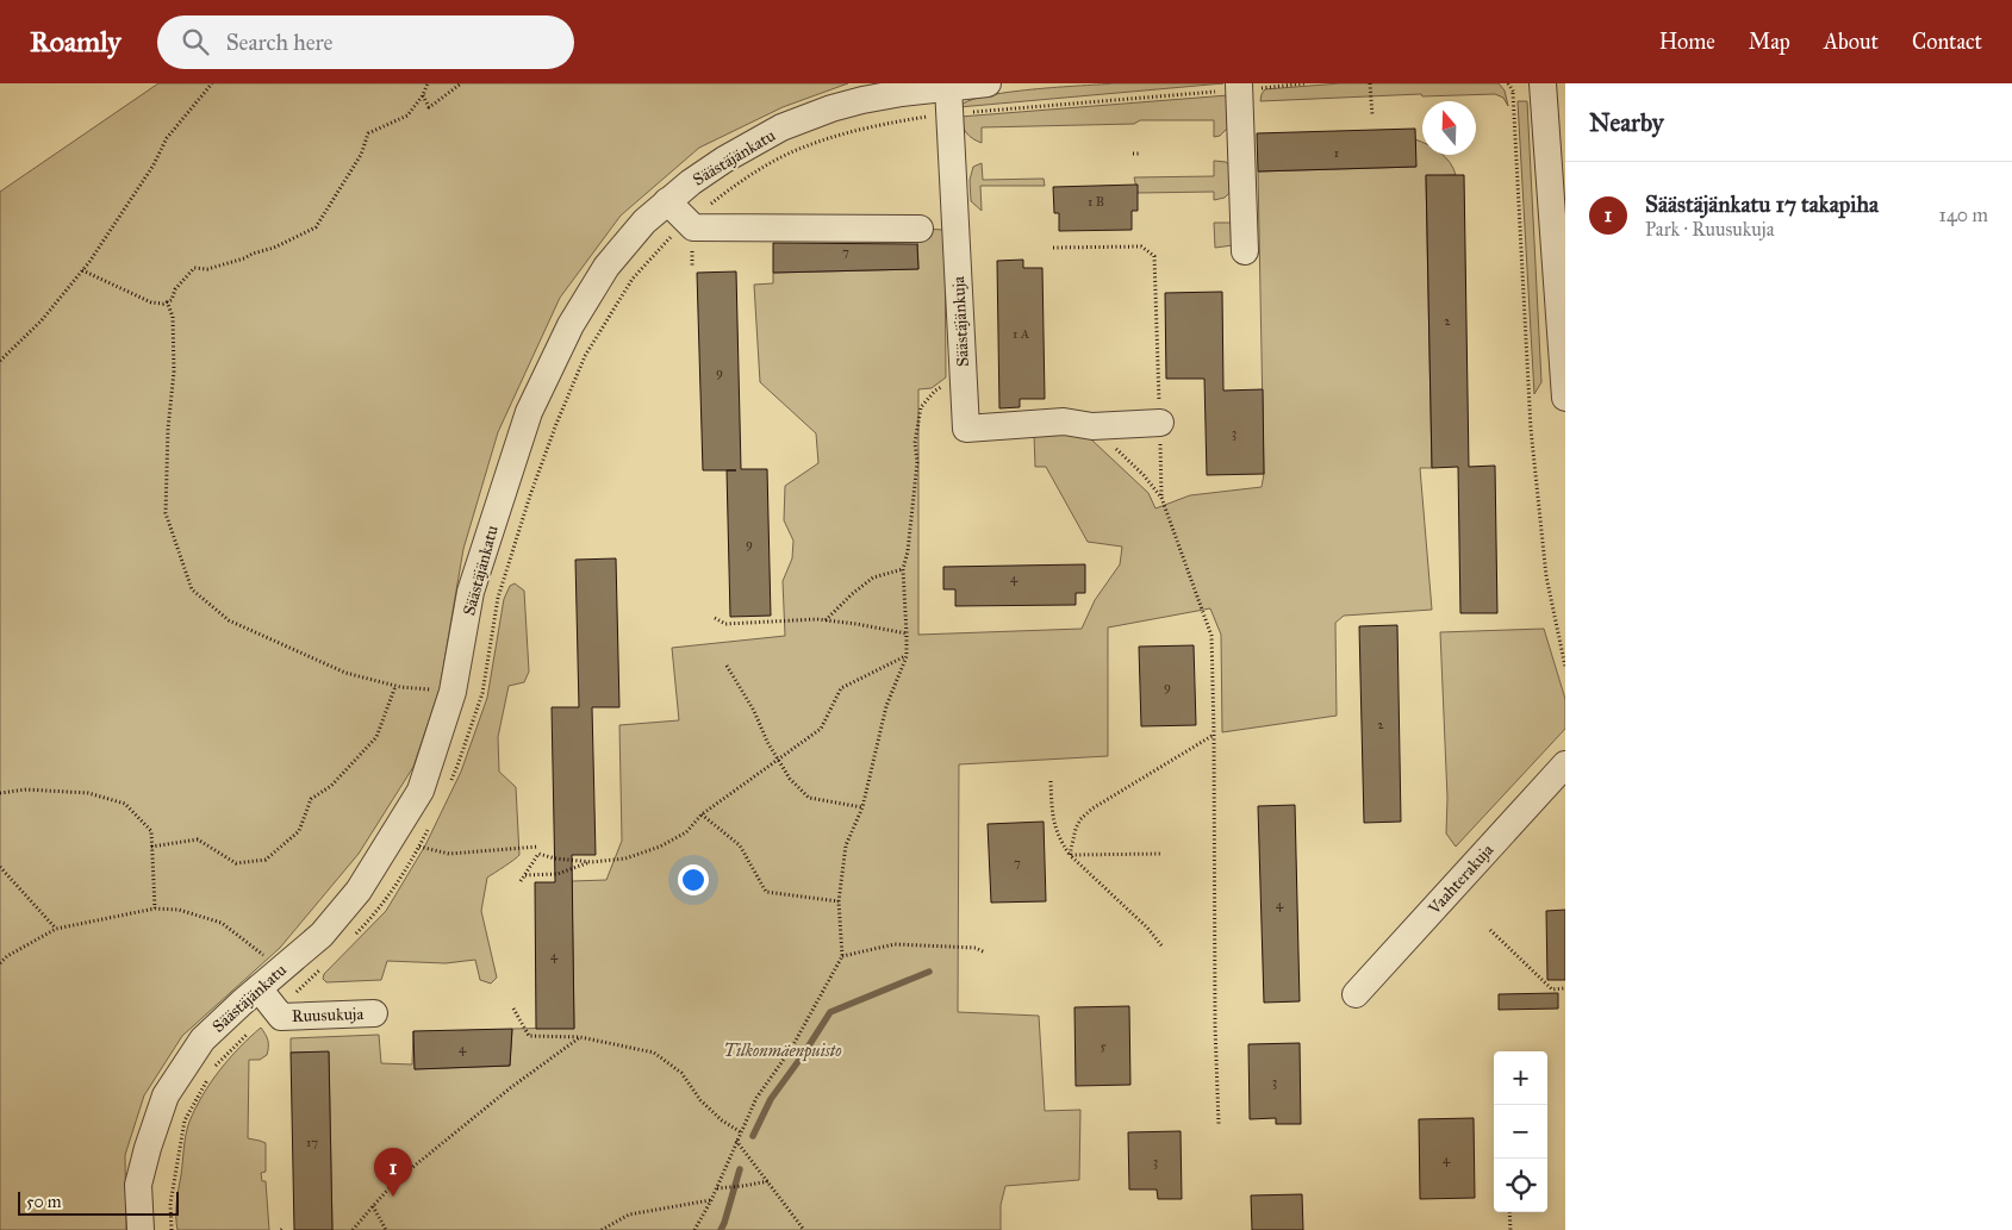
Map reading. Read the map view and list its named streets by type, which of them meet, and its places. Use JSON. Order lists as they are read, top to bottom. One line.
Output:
{"streets":{"street":["Säästäjänkatu","Säästäjänkuja","Vaahterakuja","Ruusukuja"]},"crossings":[["Säästäjänkatu","Säästäjänkuja"],["Säästäjänkatu","Ruusukuja"]],"parks":["Tilkonmäenpuisto"],"house_numbers":["1","1 B","7","2","1 A","9","3","9","4","9","2","7","4","4","5","4","3","17","4","3"],"scale_bar":"50 m","north":"top","page":{"header":"Roamly","search":"Search here","nav":["Home","Map","About","Contact"],"heading":"Nearby","list":[{"mark":"1","name":"Säästäjänkatu 17 takapiha","note":"Park · Ruusukuja","value":"140 m"}],"map_buttons":["+","−"],"pins":"1","scale":"50 m"}}
